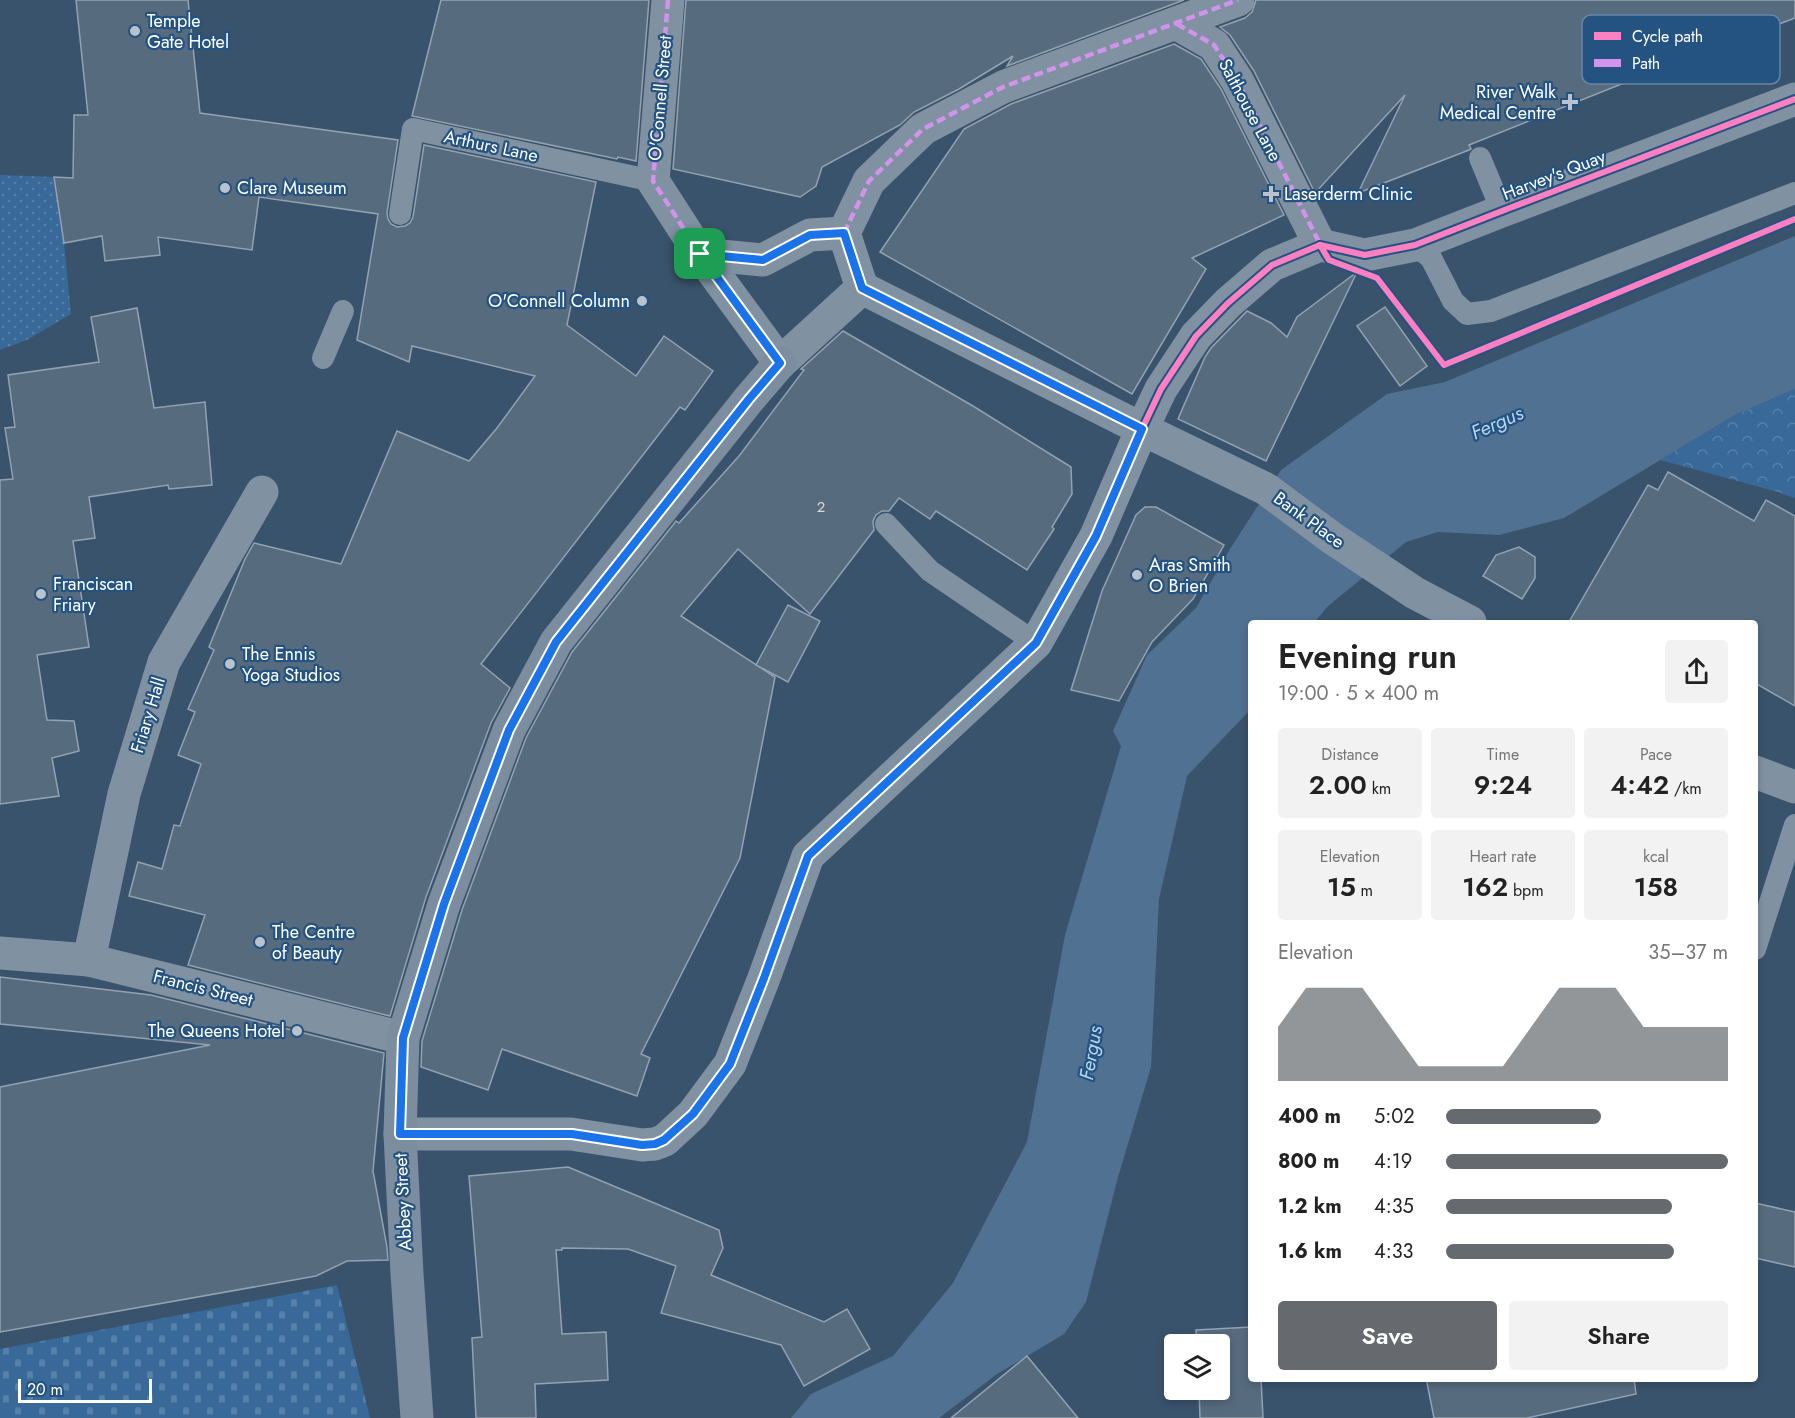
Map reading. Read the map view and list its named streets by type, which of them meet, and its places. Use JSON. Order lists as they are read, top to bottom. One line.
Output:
{"streets":{"main road":["Abbey Street"],"street":["O'Connell Street","Salthouse Lane","Harvey's Quay","Bank Place","Friary Hall","Francis Street"],"lane":["Arthurs Lane"]},"crossings":[["O'Connell Street","Arthurs Lane"],["O'Connell Street","Abbey Street"],["Salthouse Lane","Harvey's Quay"],["Friary Hall","Francis Street"],["Francis Street","Abbey Street"]],"water":["Fergus"],"places":{"other":["Temple Gate Hotel","Clare Museum","O'Connell Column","Aras Smith O Brien","Franciscan Friary","The Ennis Yoga Studios","The Centre of Beauty","The Queens Hotel"],"health":["River Walk Medical Centre","Laserderm Clinic"]},"house_numbers":["2"],"legend":["Cycle path","Path"],"scale_bar":"20 m","page":{"heading":["Evening run","19:00 · 5 × 400 m"],"stats":[["Distance","2.00 km"],["Time","9:24"],["Pace","4:42 /km"],["Elevation","15 m"],["Heart rate","162 bpm"],["kcal","158"]],"chart":["Elevation","35–37 m"],"list":[{"name":"400 m","note":"5:02"},{"name":"800 m","note":"4:19"},{"name":"1.2 km","note":"4:35"},{"name":"1.6 km","note":"4:33"}],"buttons":["Save","Share"],"scale":"20 m"}}
